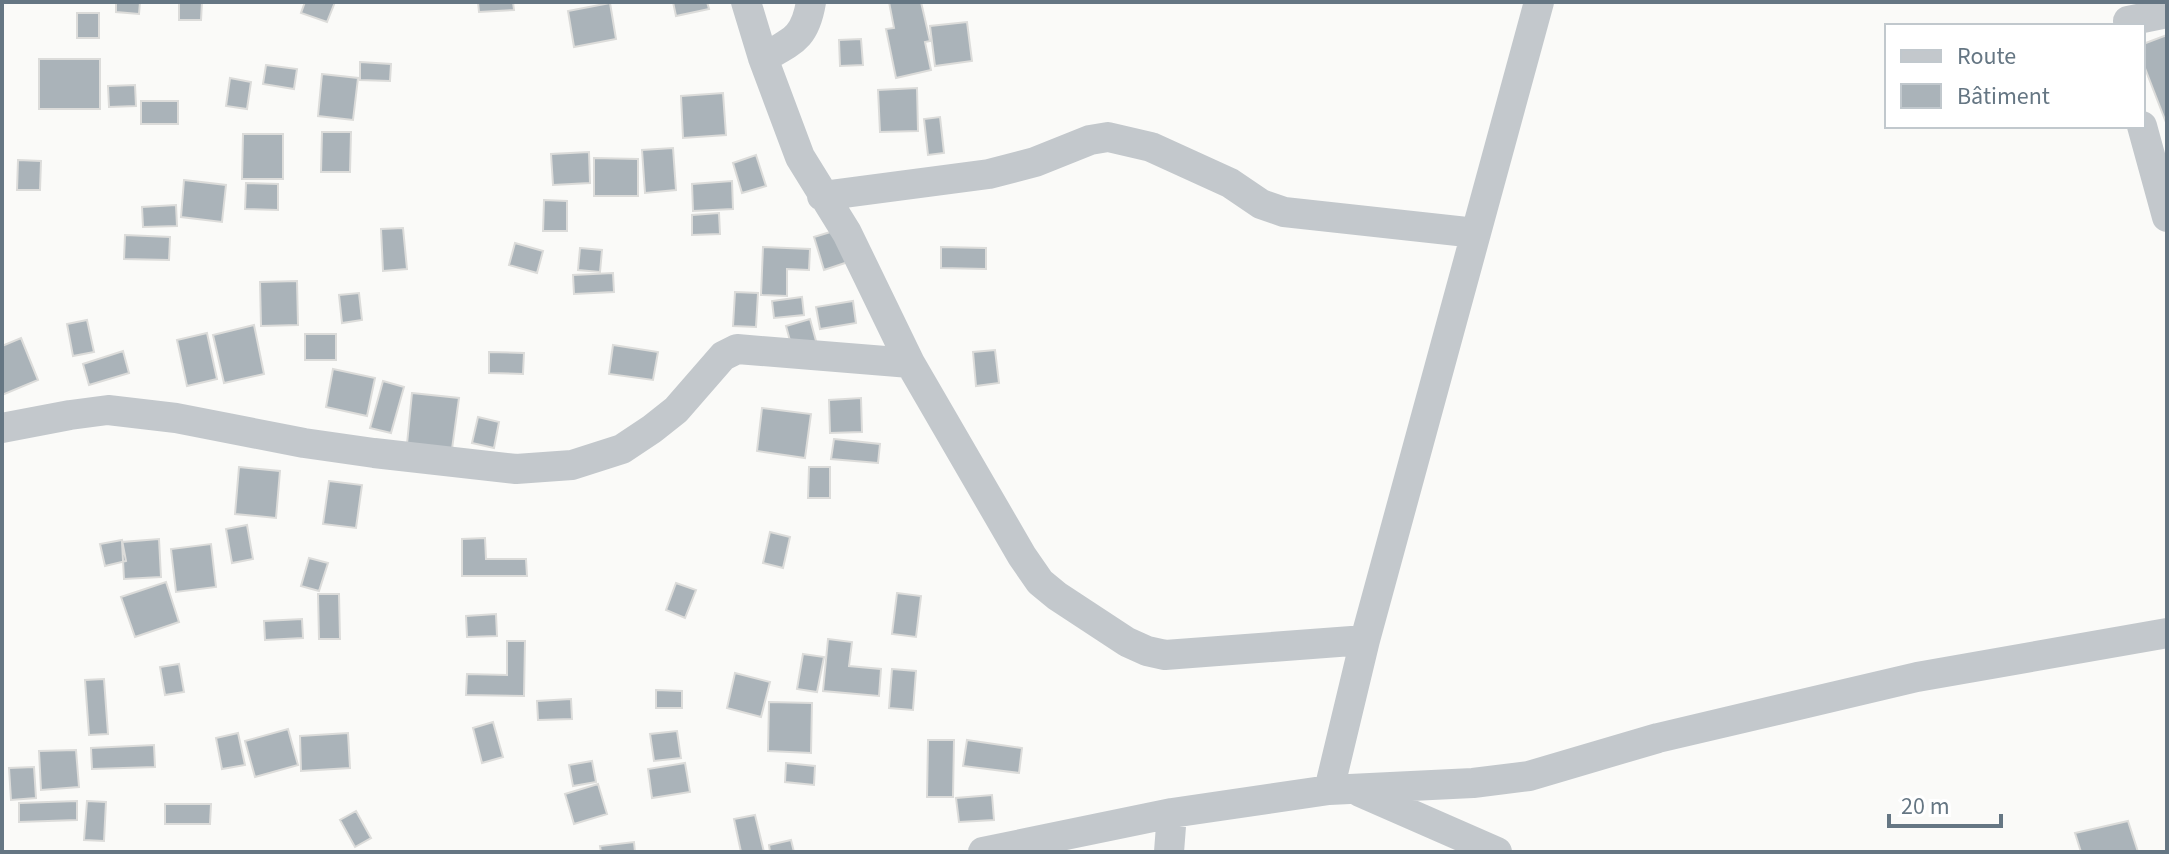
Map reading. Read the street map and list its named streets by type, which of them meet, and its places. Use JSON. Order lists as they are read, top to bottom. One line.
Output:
{"legend":["Route","Bâtiment"],"scale_bar":"20 m"}
